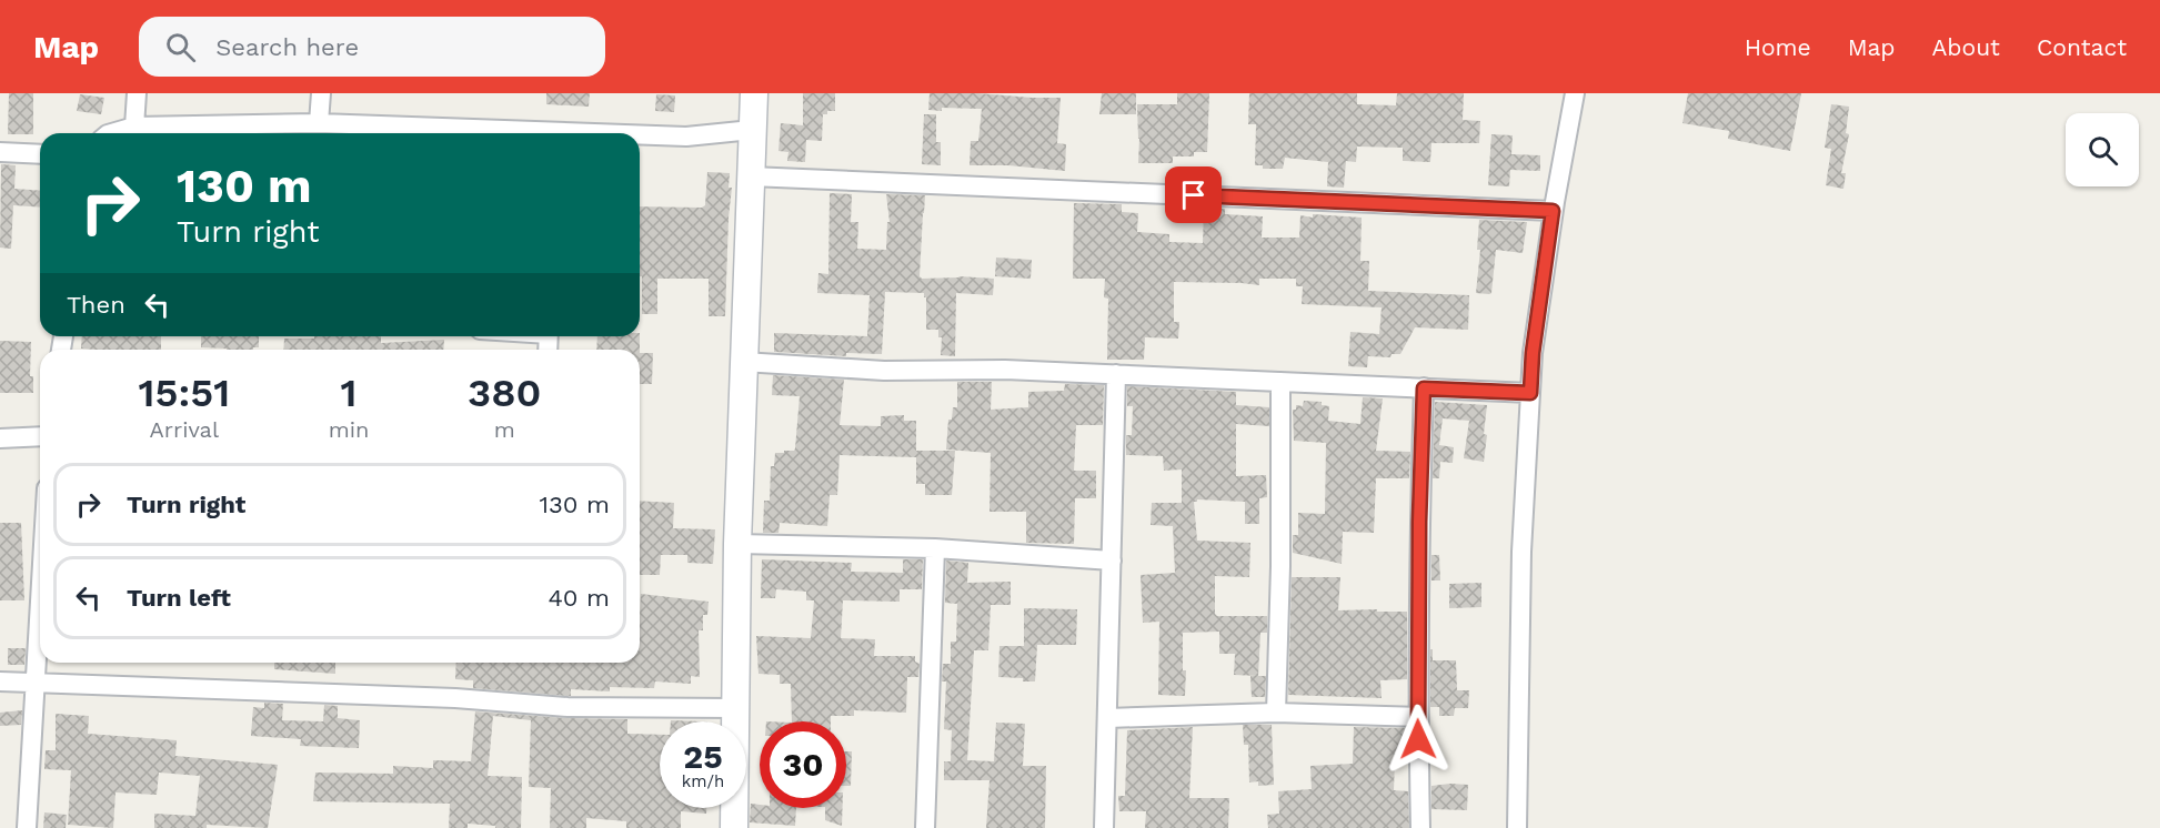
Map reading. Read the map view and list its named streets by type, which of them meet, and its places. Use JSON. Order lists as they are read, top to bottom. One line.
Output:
{"page":{"header":"Map","search":"Search here","nav":["Home","Map","About","Contact"],"turn":["130 m","Turn right"],"then":"Then","eta":["15:51","Arrival","1","min","380","m"],"list":[{"name":"Turn right","value":"130 m"},{"name":"Turn left","value":"40 m"}],"speed":"25 km/h","limit":"30"}}
